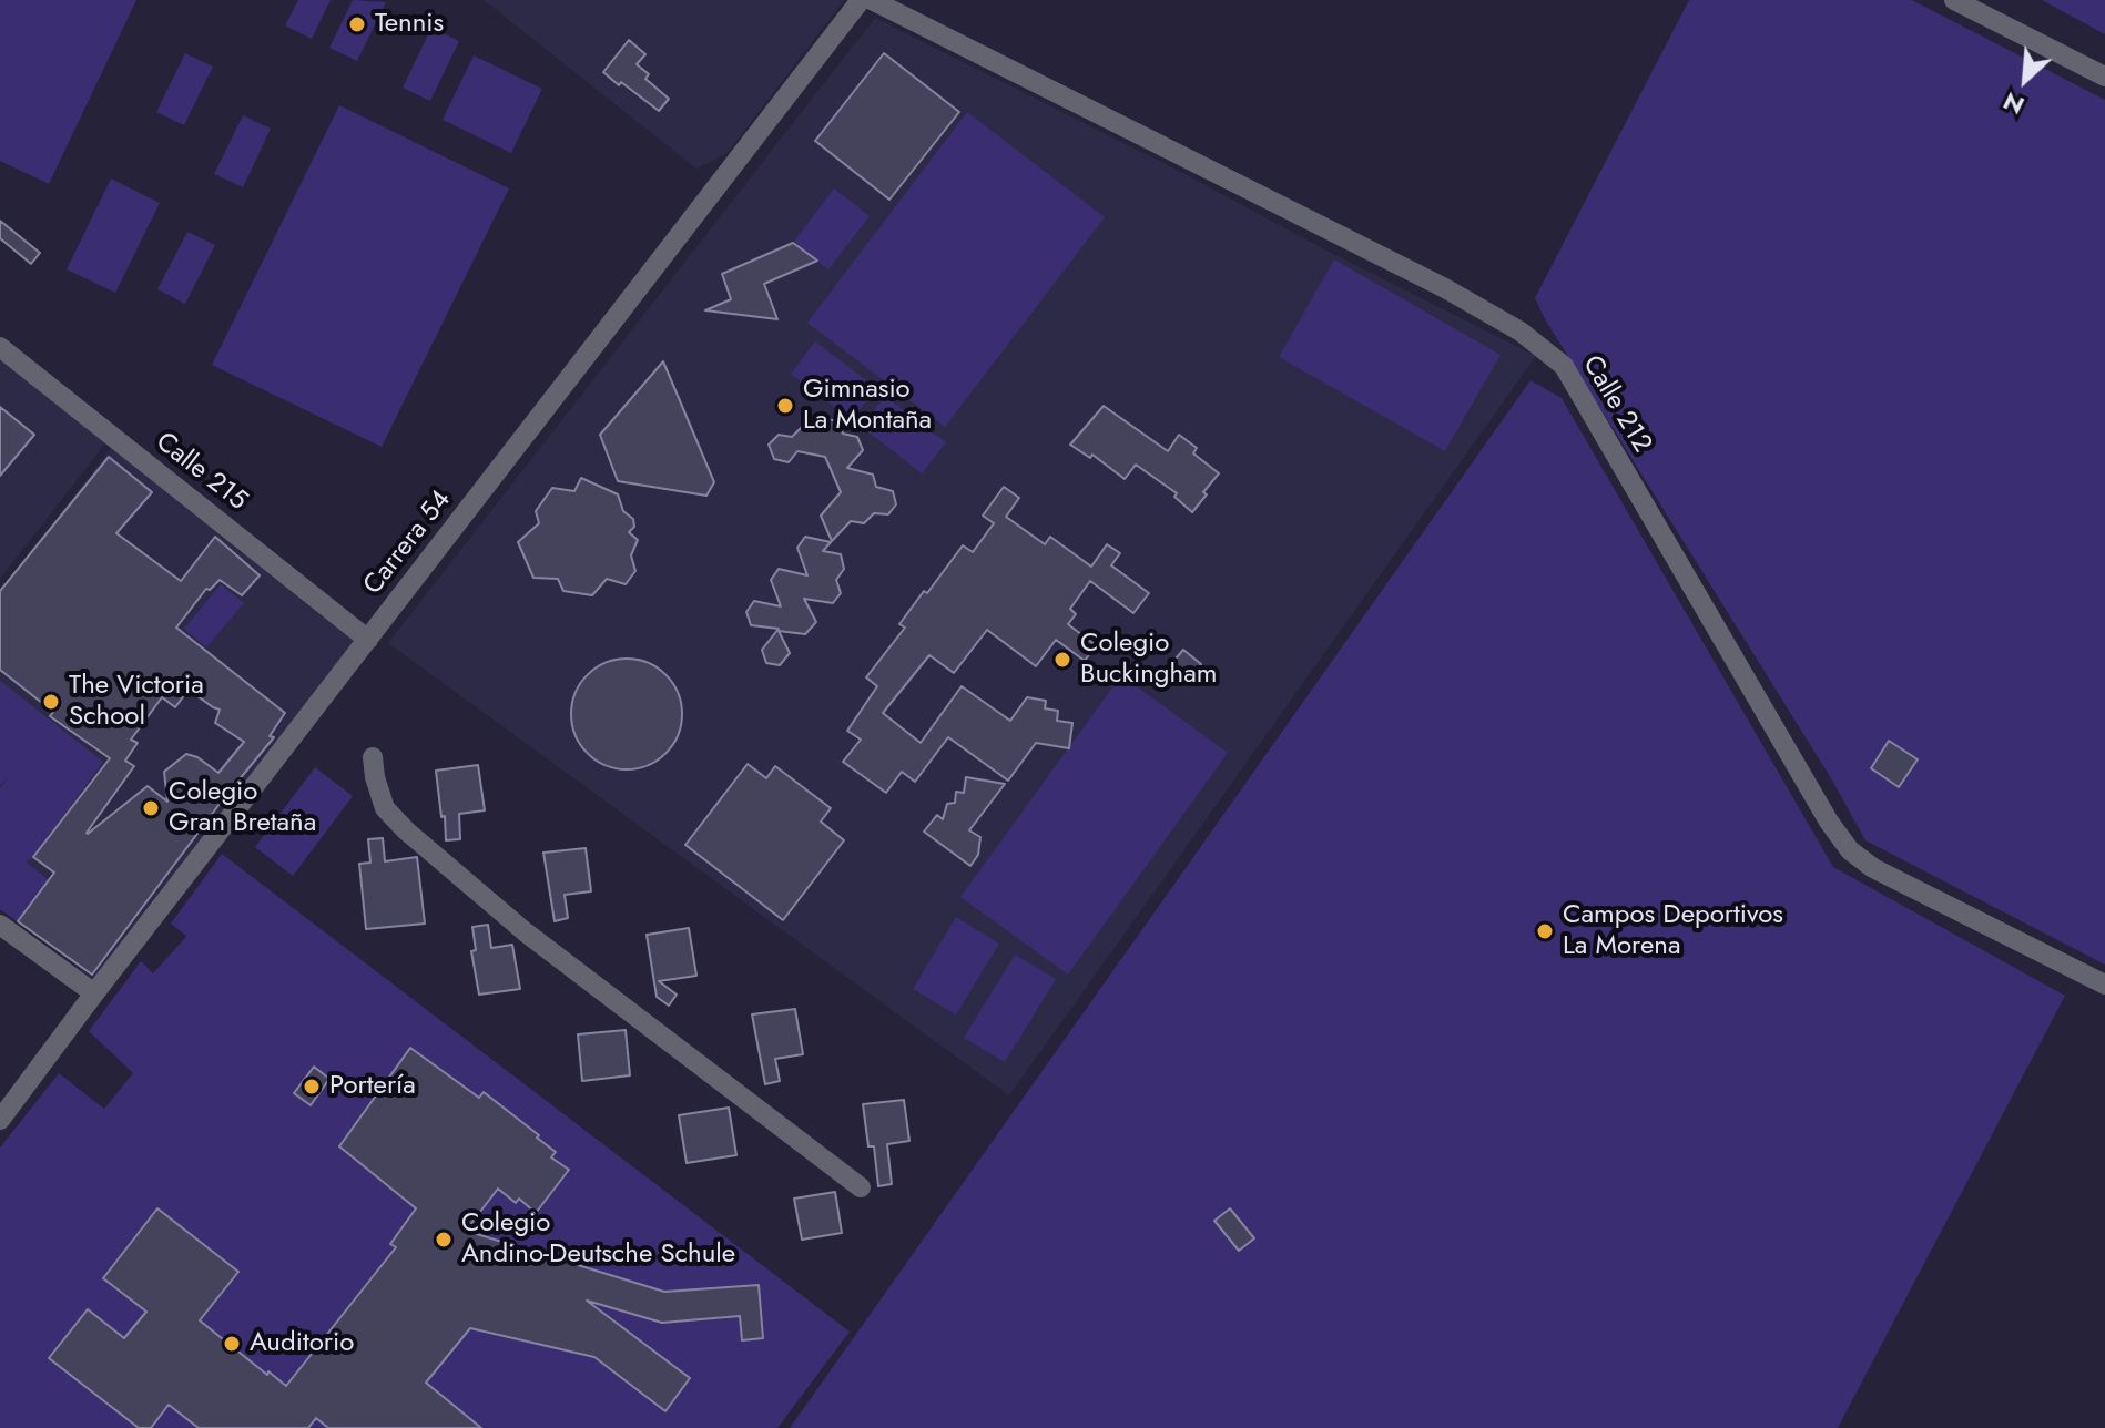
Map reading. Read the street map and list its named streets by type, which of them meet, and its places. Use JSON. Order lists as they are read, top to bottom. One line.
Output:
{"streets":{"street":["Calle 212","Calle 215","Carrera 54"]},"crossings":[["Calle 215","Carrera 54"]],"places":["Tennis","Gimnasio La Montaña","Colegio Buckingham","The Victoria School","Colegio Gran Bretaña","Campos Deportivos La Morena","Portería","Colegio Andino-Deutsche Schule","Auditorio"],"north":"bottom left"}
